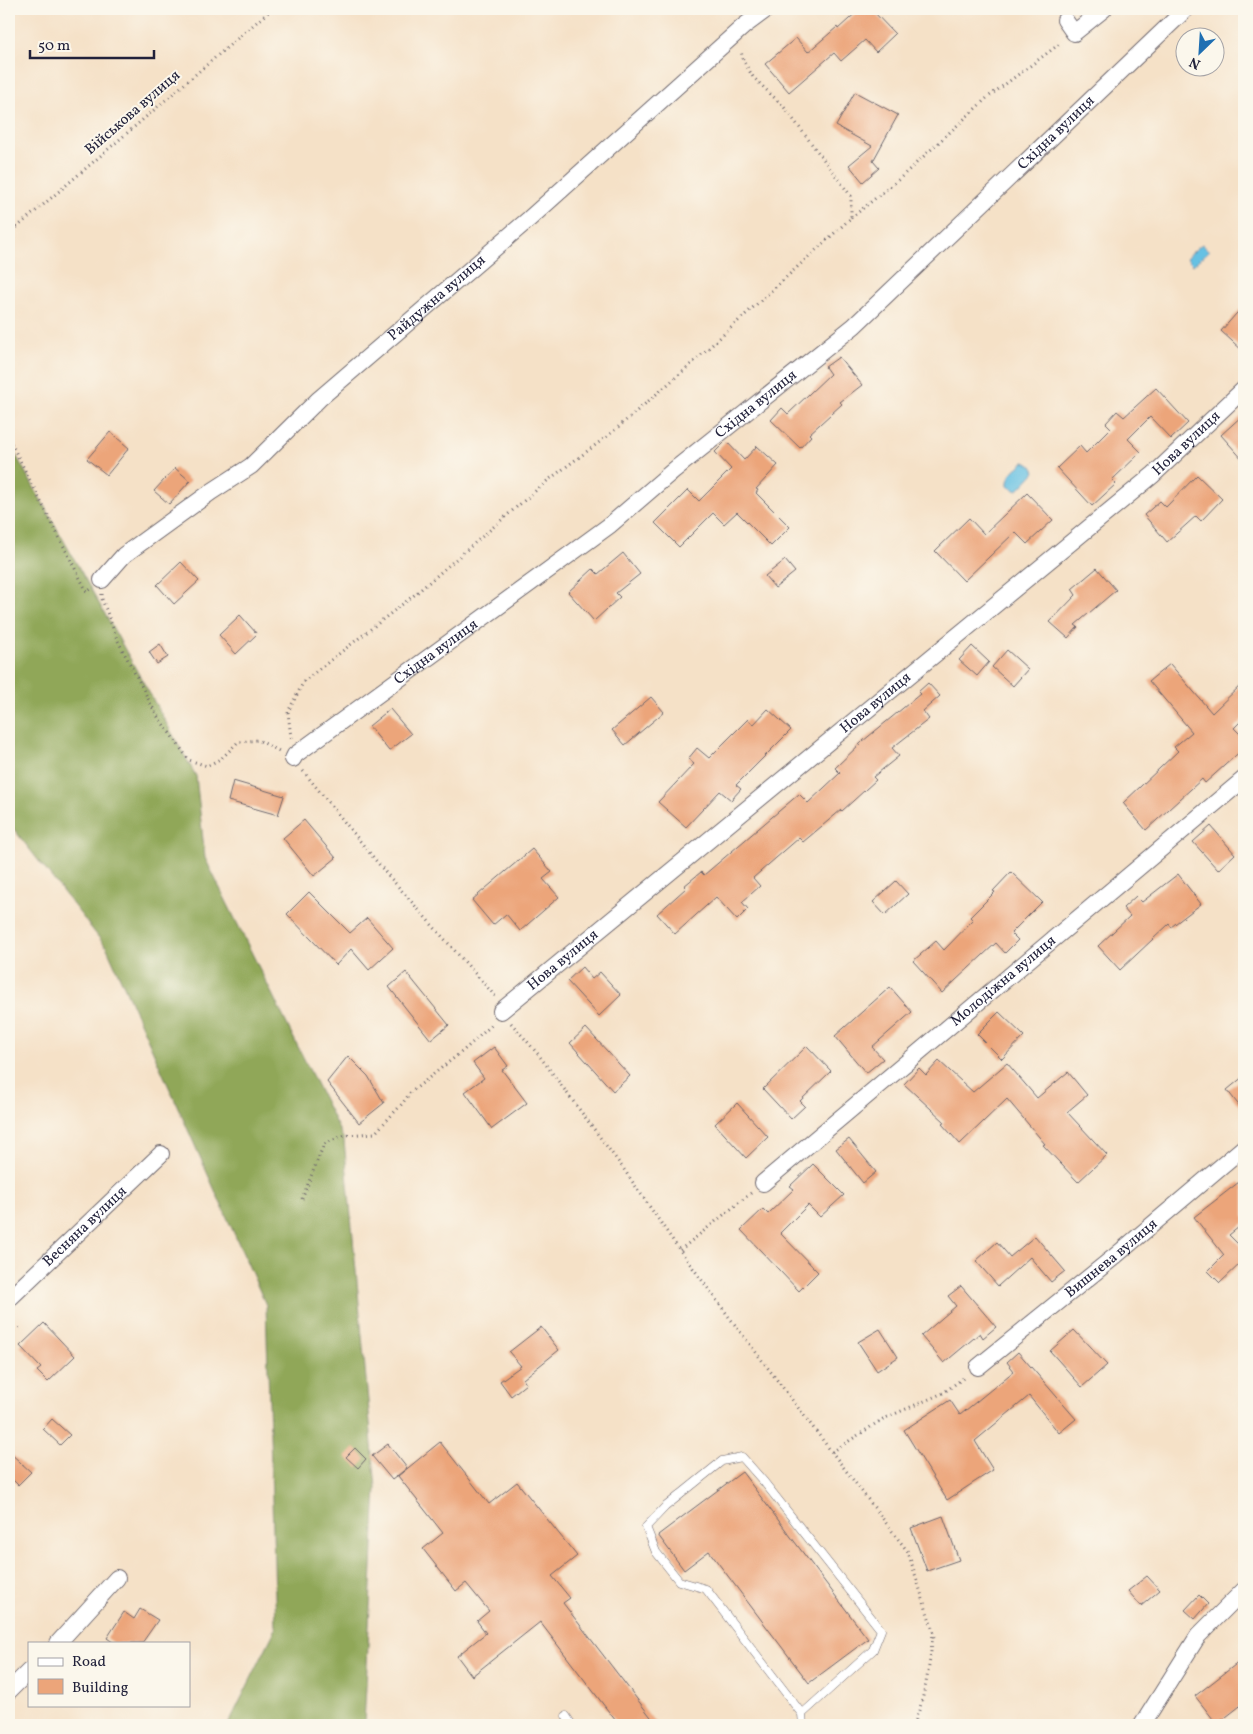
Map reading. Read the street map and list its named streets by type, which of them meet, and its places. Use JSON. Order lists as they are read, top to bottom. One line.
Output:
{"streets":{"street":["Східна вулиця","Райдужна вулиця","Нова вулиця","Молодіжна вулиця","Весняна вулиця","Вишнева вулиця"],"path":["Військова вулиця"]},"legend":["Road","Building"],"scale_bar":"50 m","north":"bottom left"}
